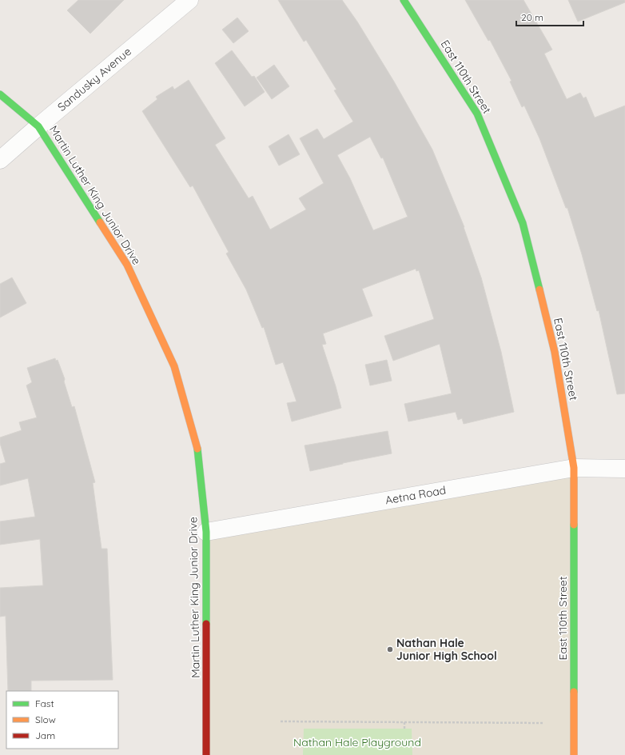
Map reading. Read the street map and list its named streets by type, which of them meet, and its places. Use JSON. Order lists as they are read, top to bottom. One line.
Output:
{"streets":{"street":["East 110th Street","Sandusky Avenue","Martin Luther King Junior Drive","Aetna Road"]},"crossings":[["East 110th Street","Aetna Road"],["Sandusky Avenue","Martin Luther King Junior Drive"],["Martin Luther King Junior Drive","Aetna Road"]],"parks":["Nathan Hale Playground"],"places":["Nathan Hale Junior High School"],"legend":["Fast","Slow","Jam"],"scale_bar":"20 m"}
